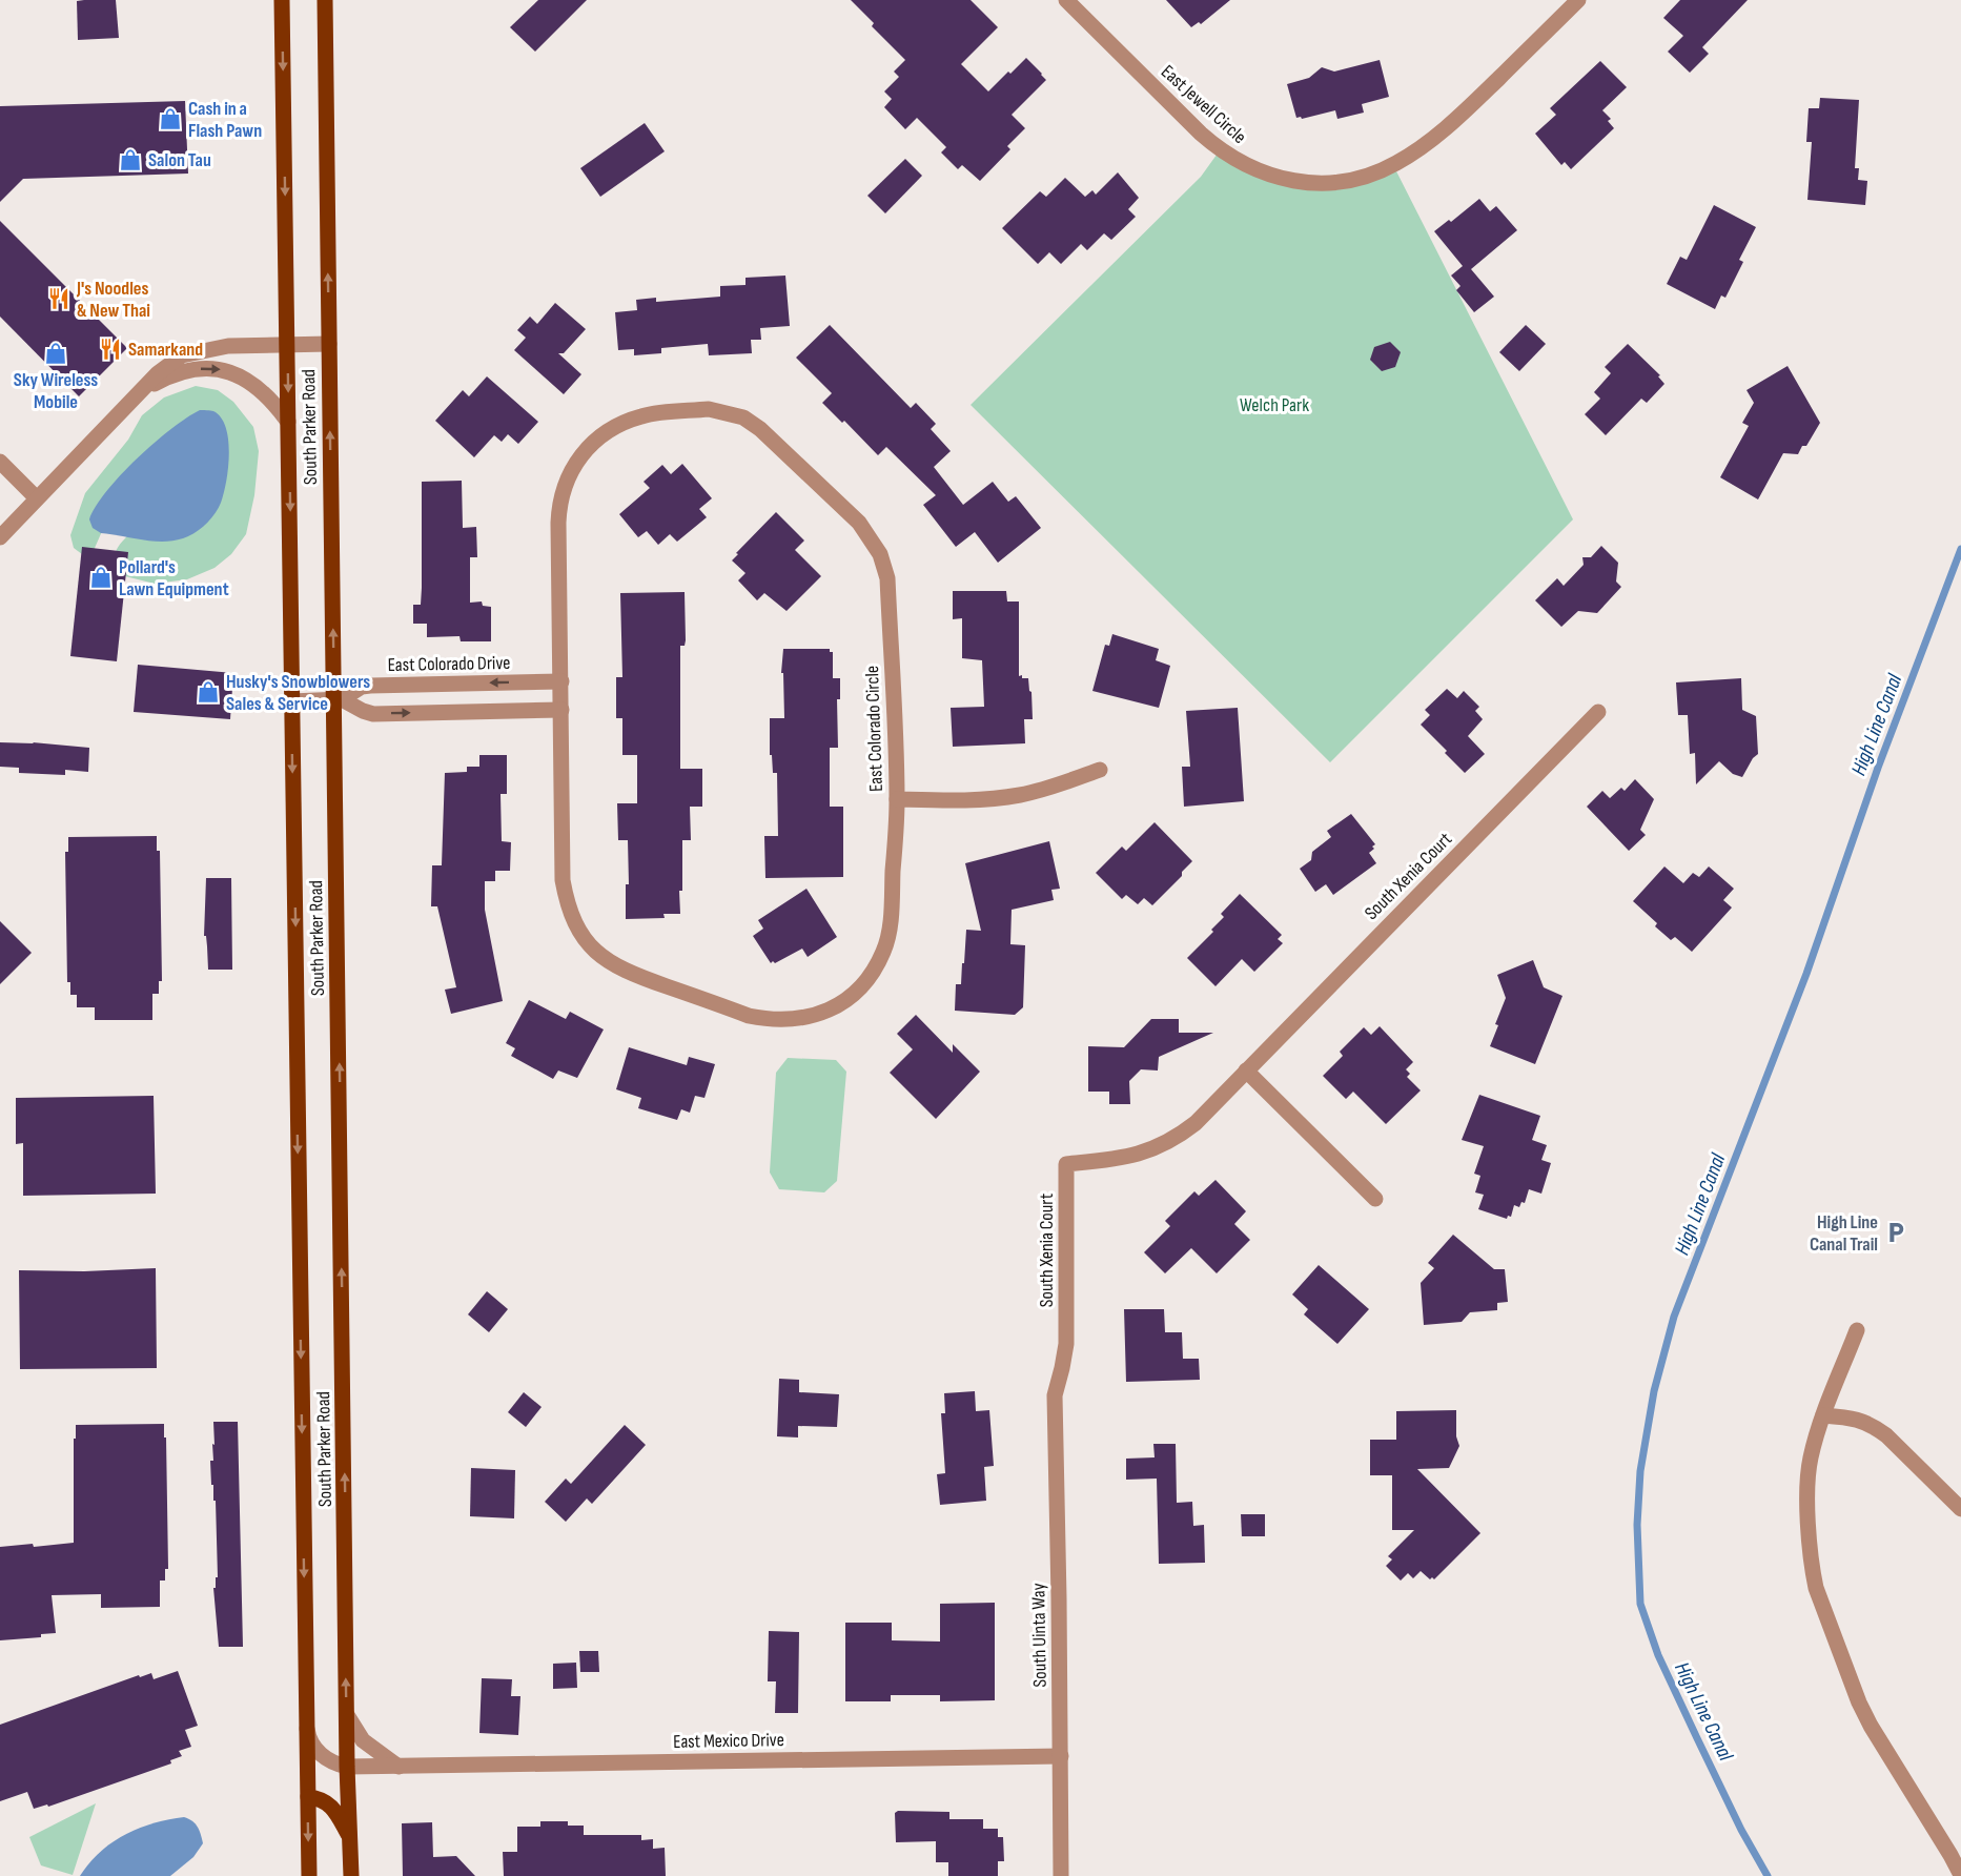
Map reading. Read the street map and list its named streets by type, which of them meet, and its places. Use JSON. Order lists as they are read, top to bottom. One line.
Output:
{"streets":{"main road":["South Parker Road"],"street":["East Jewell Circle","East Colorado Drive","East Colorado Circle","South Xenia Court","South Uinta Way","East Mexico Drive"]},"crossings":[["South Parker Road","East Colorado Drive"],["South Parker Road","East Mexico Drive"],["East Colorado Drive","East Colorado Circle"],["South Xenia Court","South Uinta Way"],["South Uinta Way","East Mexico Drive"]],"water":["High Line Canal"],"parks":["Welch Park"],"places":{"shop":["Cash in a Flash Pawn","Salon Tau","Sky Wireless Mobile","Pollard's Lawn Equipment","Husky's Snowblowers Sales & Service"],"restaurant":["J's Noodles & New Thai","Samarkand"],"parking":["High Line Canal Trail"]}}
